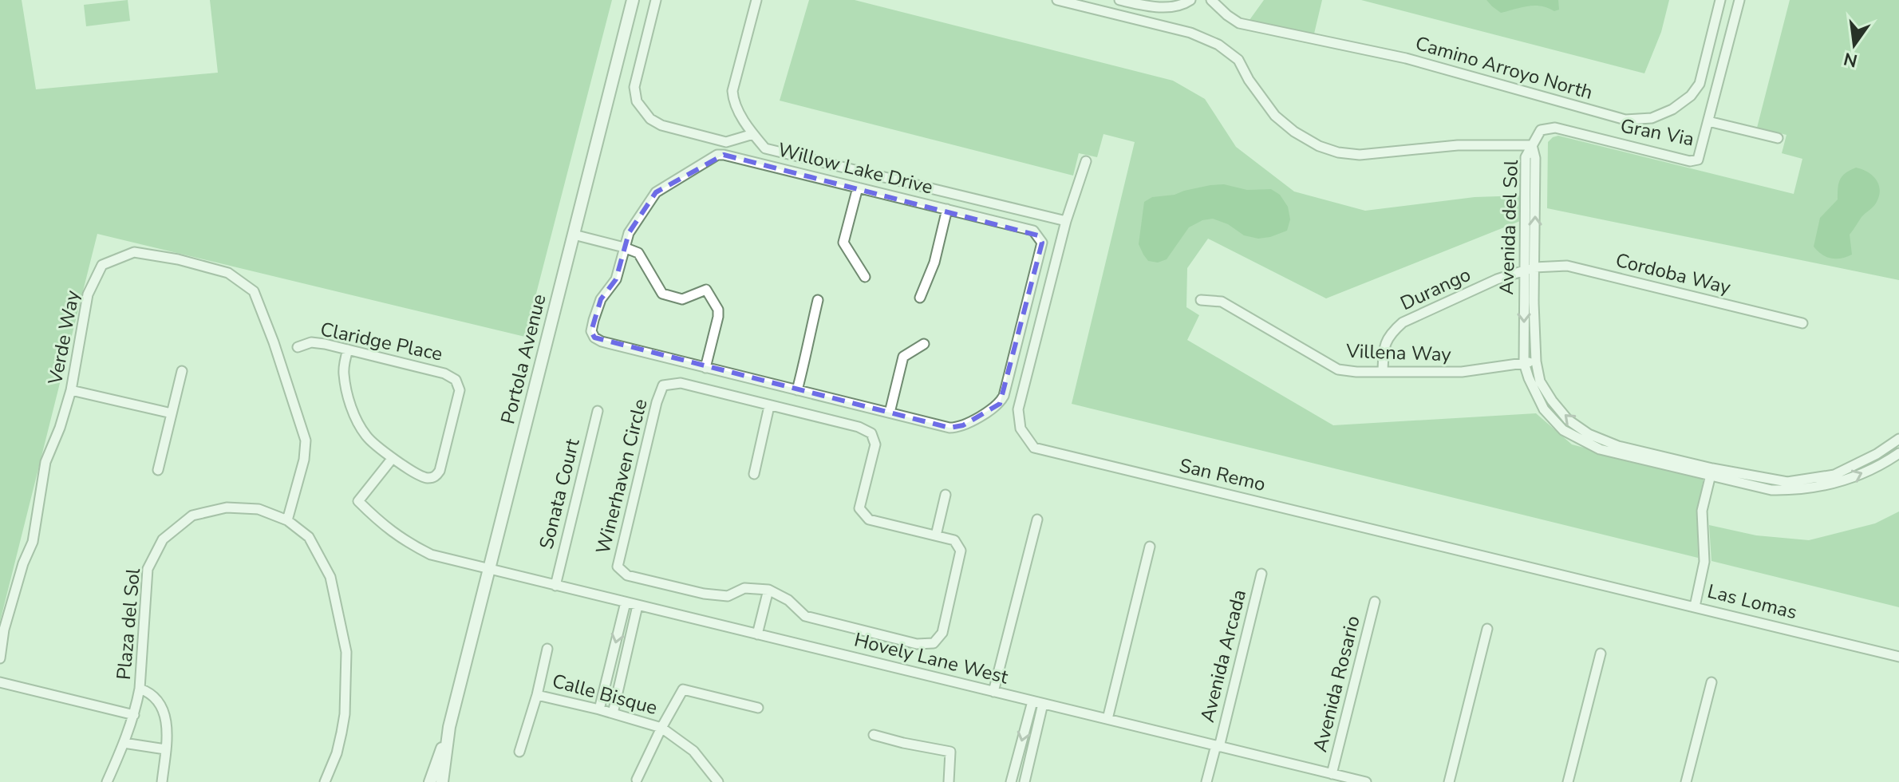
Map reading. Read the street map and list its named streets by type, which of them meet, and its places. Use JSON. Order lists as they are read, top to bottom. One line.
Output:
{"streets":{"main road":["Portola Avenue"],"street":["Camino Arroyo North","Gran Via","Willow Lake Drive","Avenida del Sol","Cordoba Way","Durango","Verde Way","Claridge Place","Villena Way","San Remo","Winerhaven Circle","Sonata Court","Las Lomas","Plaza del Sol","Avenida Arcada","Hovely Lane West","Avenida Rosario","Calle Bisque"]},"crossings":[["Gran Via","Avenida del Sol"],["Avenida del Sol","Cordoba Way"],["Avenida del Sol","Durango"],["Avenida del Sol","Villena Way"],["Avenida del Sol","Las Lomas"],["Cordoba Way","Durango"],["Durango","Villena Way"],["Verde Way","Plaza del Sol"],["Claridge Place","Hovely Lane West"],["Portola Avenue","Hovely Lane West"],["San Remo","Las Lomas"],["Sonata Court","Hovely Lane West"],["Avenida Arcada","Hovely Lane West"],["Hovely Lane West","Avenida Rosario"]],"north":"bottom"}
